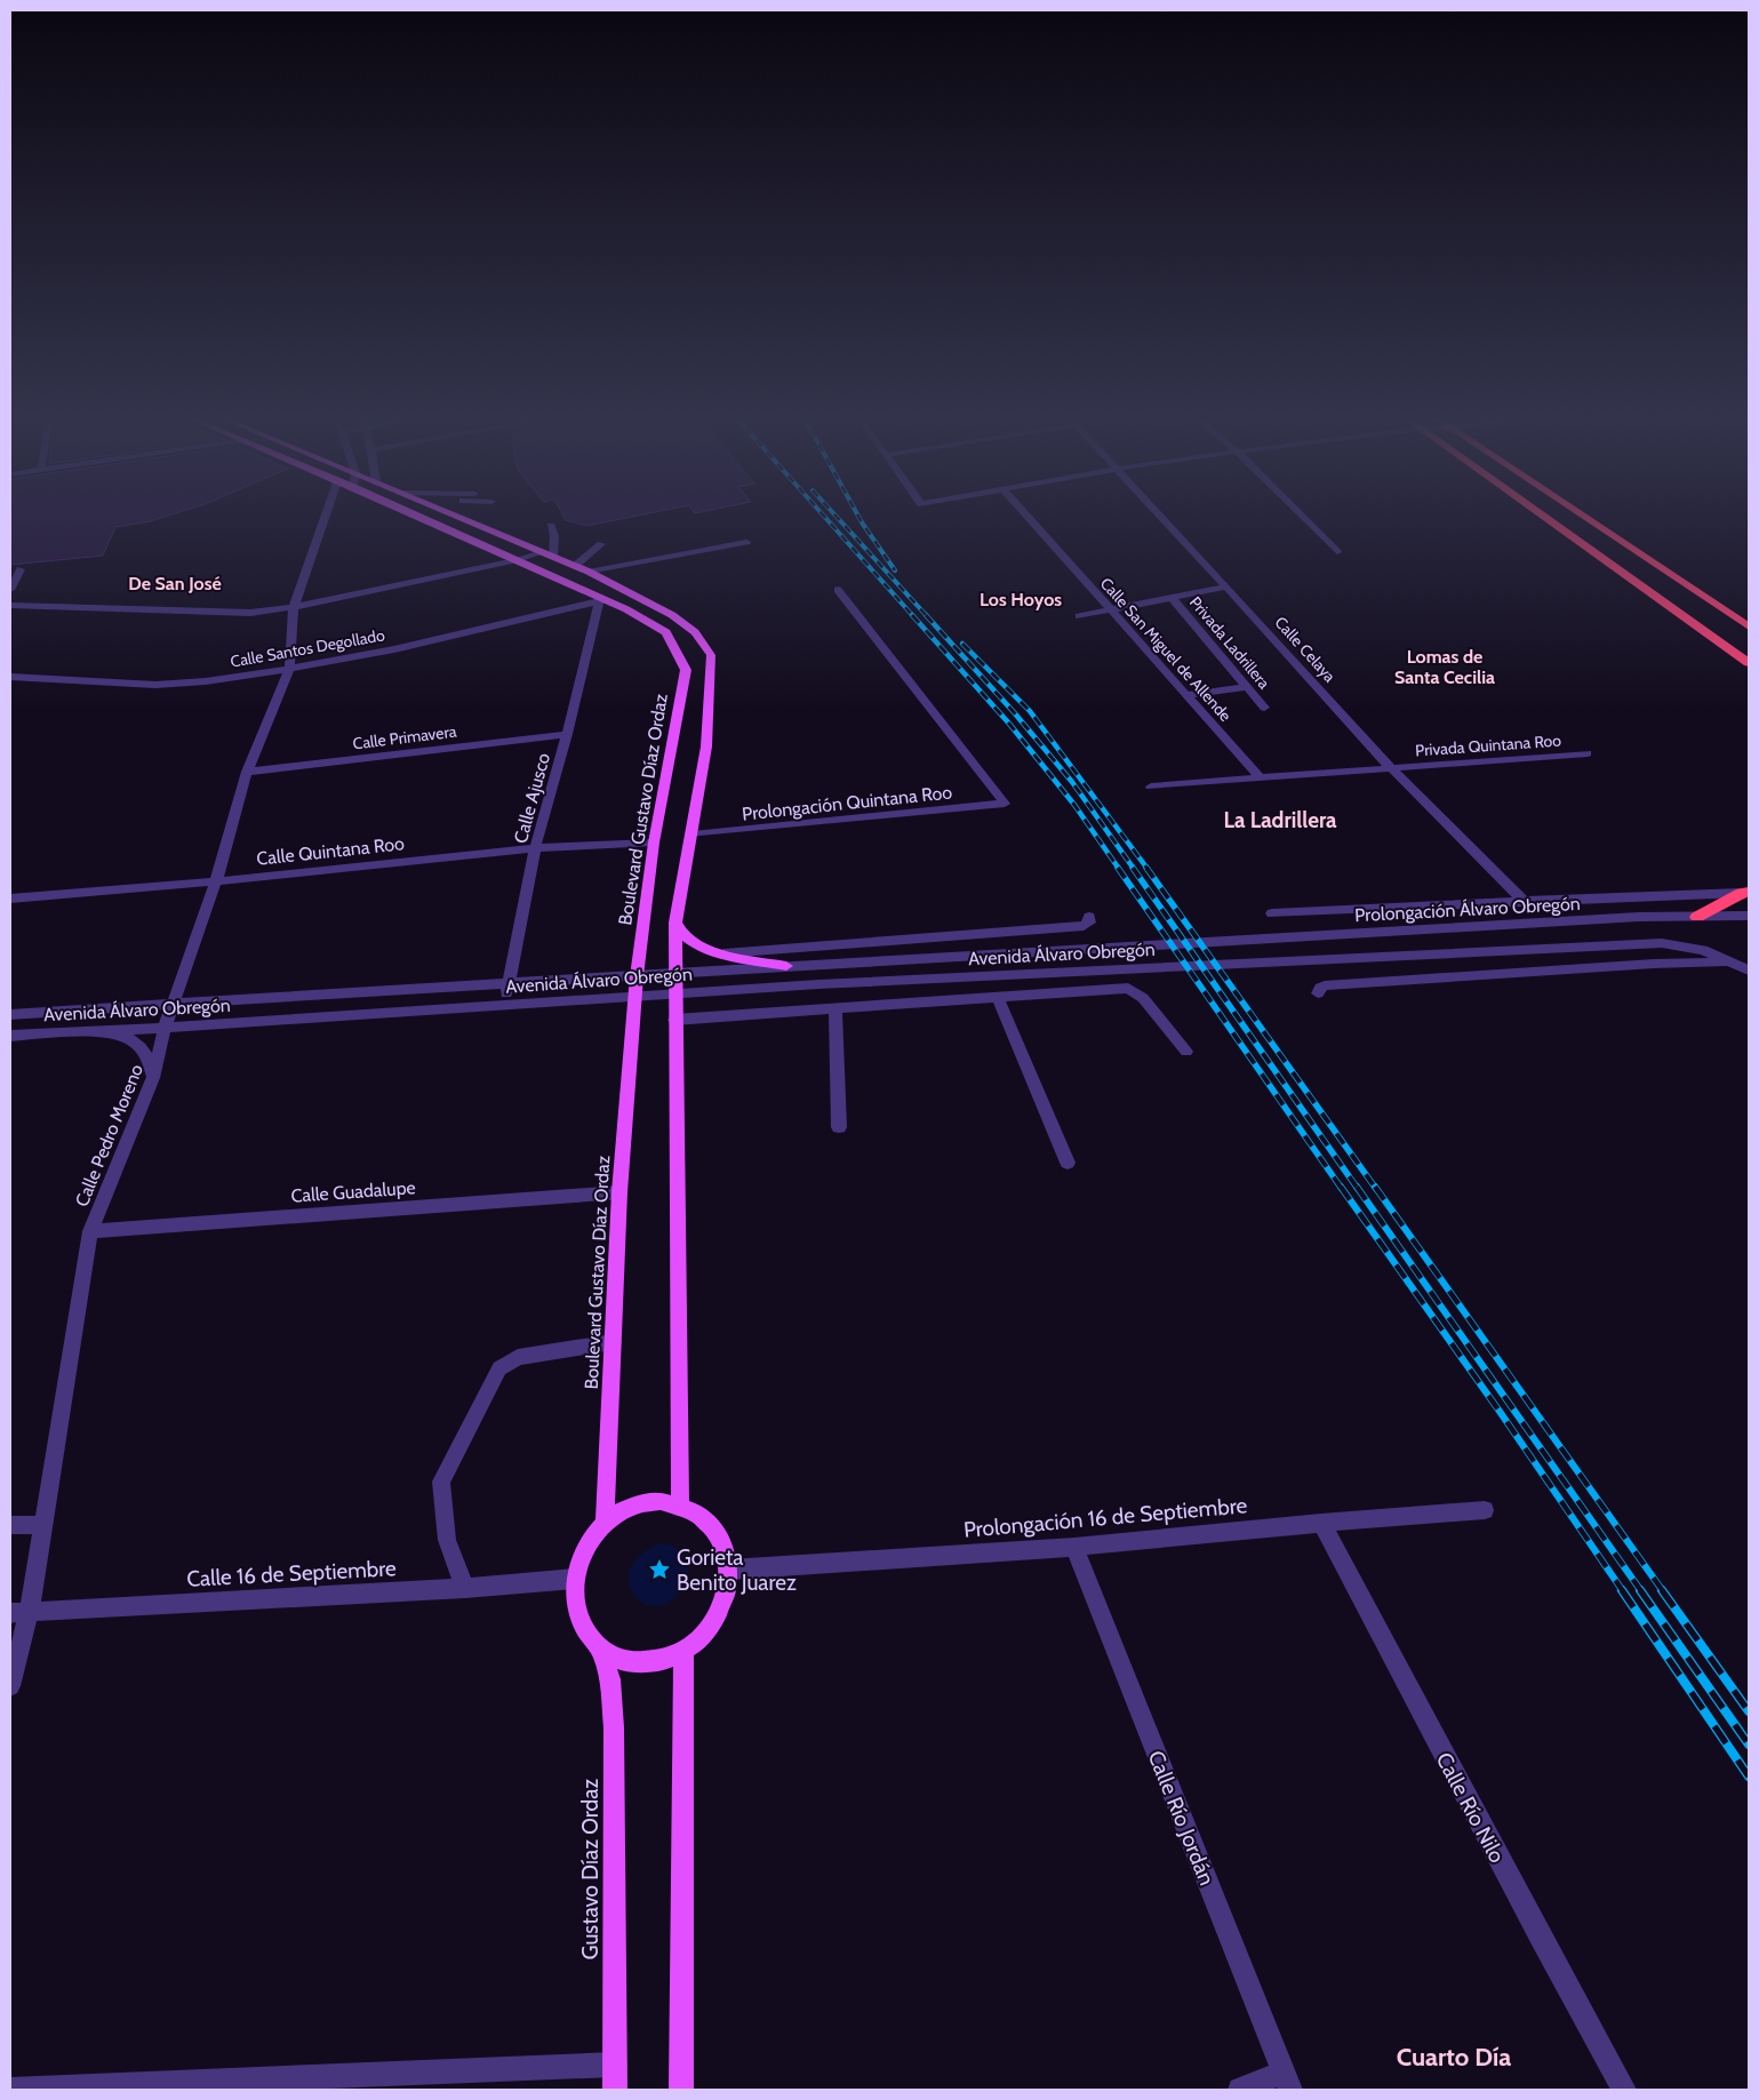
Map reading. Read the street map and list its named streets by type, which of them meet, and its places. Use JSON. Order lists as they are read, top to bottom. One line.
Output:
{"streets":{"main road":["Boulevard Gustavo Díaz Ordaz","Gustavo Díaz Ordaz"],"street":["Privada Ladrillera","Calle Santos Degollado","Calle San Miguel de Allende","Calle Celaya","Calle Primavera","Privada Quintana Roo","Calle Ajusco","Prolongación Quintana Roo","Calle Quintana Roo","Prolongación Álvaro Obregón","Avenida Álvaro Obregón","Calle Pedro Moreno","Calle Guadalupe","Prolongación 16 de Septiembre","Calle 16 de Septiembre","Calle Río Nilo","Calle Río Jordán"]},"crossings":[["Calle Santos Degollado","Calle Ajusco"],["Calle Santos Degollado","Boulevard Gustavo Díaz Ordaz"],["Calle Santos Degollado","Calle Pedro Moreno"],["Calle Celaya","Privada Quintana Roo"],["Calle Primavera","Calle Ajusco"],["Calle Primavera","Calle Pedro Moreno"],["Calle Ajusco","Boulevard Gustavo Díaz Ordaz"],["Calle Ajusco","Calle Quintana Roo"],["Calle Ajusco","Avenida Álvaro Obregón"],["Boulevard Gustavo Díaz Ordaz","Calle Quintana Roo"],["Boulevard Gustavo Díaz Ordaz","Avenida Álvaro Obregón"],["Boulevard Gustavo Díaz Ordaz","Calle Guadalupe"],["Boulevard Gustavo Díaz Ordaz","Prolongación 16 de Septiembre"],["Boulevard Gustavo Díaz Ordaz","Calle 16 de Septiembre"],["Boulevard Gustavo Díaz Ordaz","Gustavo Díaz Ordaz"],["Calle Quintana Roo","Calle Pedro Moreno"],["Prolongación Álvaro Obregón","Avenida Álvaro Obregón"],["Avenida Álvaro Obregón","Calle Pedro Moreno"],["Calle Pedro Moreno","Calle Guadalupe"],["Calle Pedro Moreno","Calle 16 de Septiembre"],["Prolongación 16 de Septiembre","Calle 16 de Septiembre"],["Prolongación 16 de Septiembre","Calle Río Nilo"],["Prolongación 16 de Septiembre","Calle Río Jordán"],["Prolongación 16 de Septiembre","Gustavo Díaz Ordaz"],["Calle 16 de Septiembre","Gustavo Díaz Ordaz"]],"districts":["De San José","Los Hoyos","Lomas de Santa Cecilia","La Ladrillera","Cuarto Día"],"places":{"place":["Gorieta Benito Juarez"]}}
